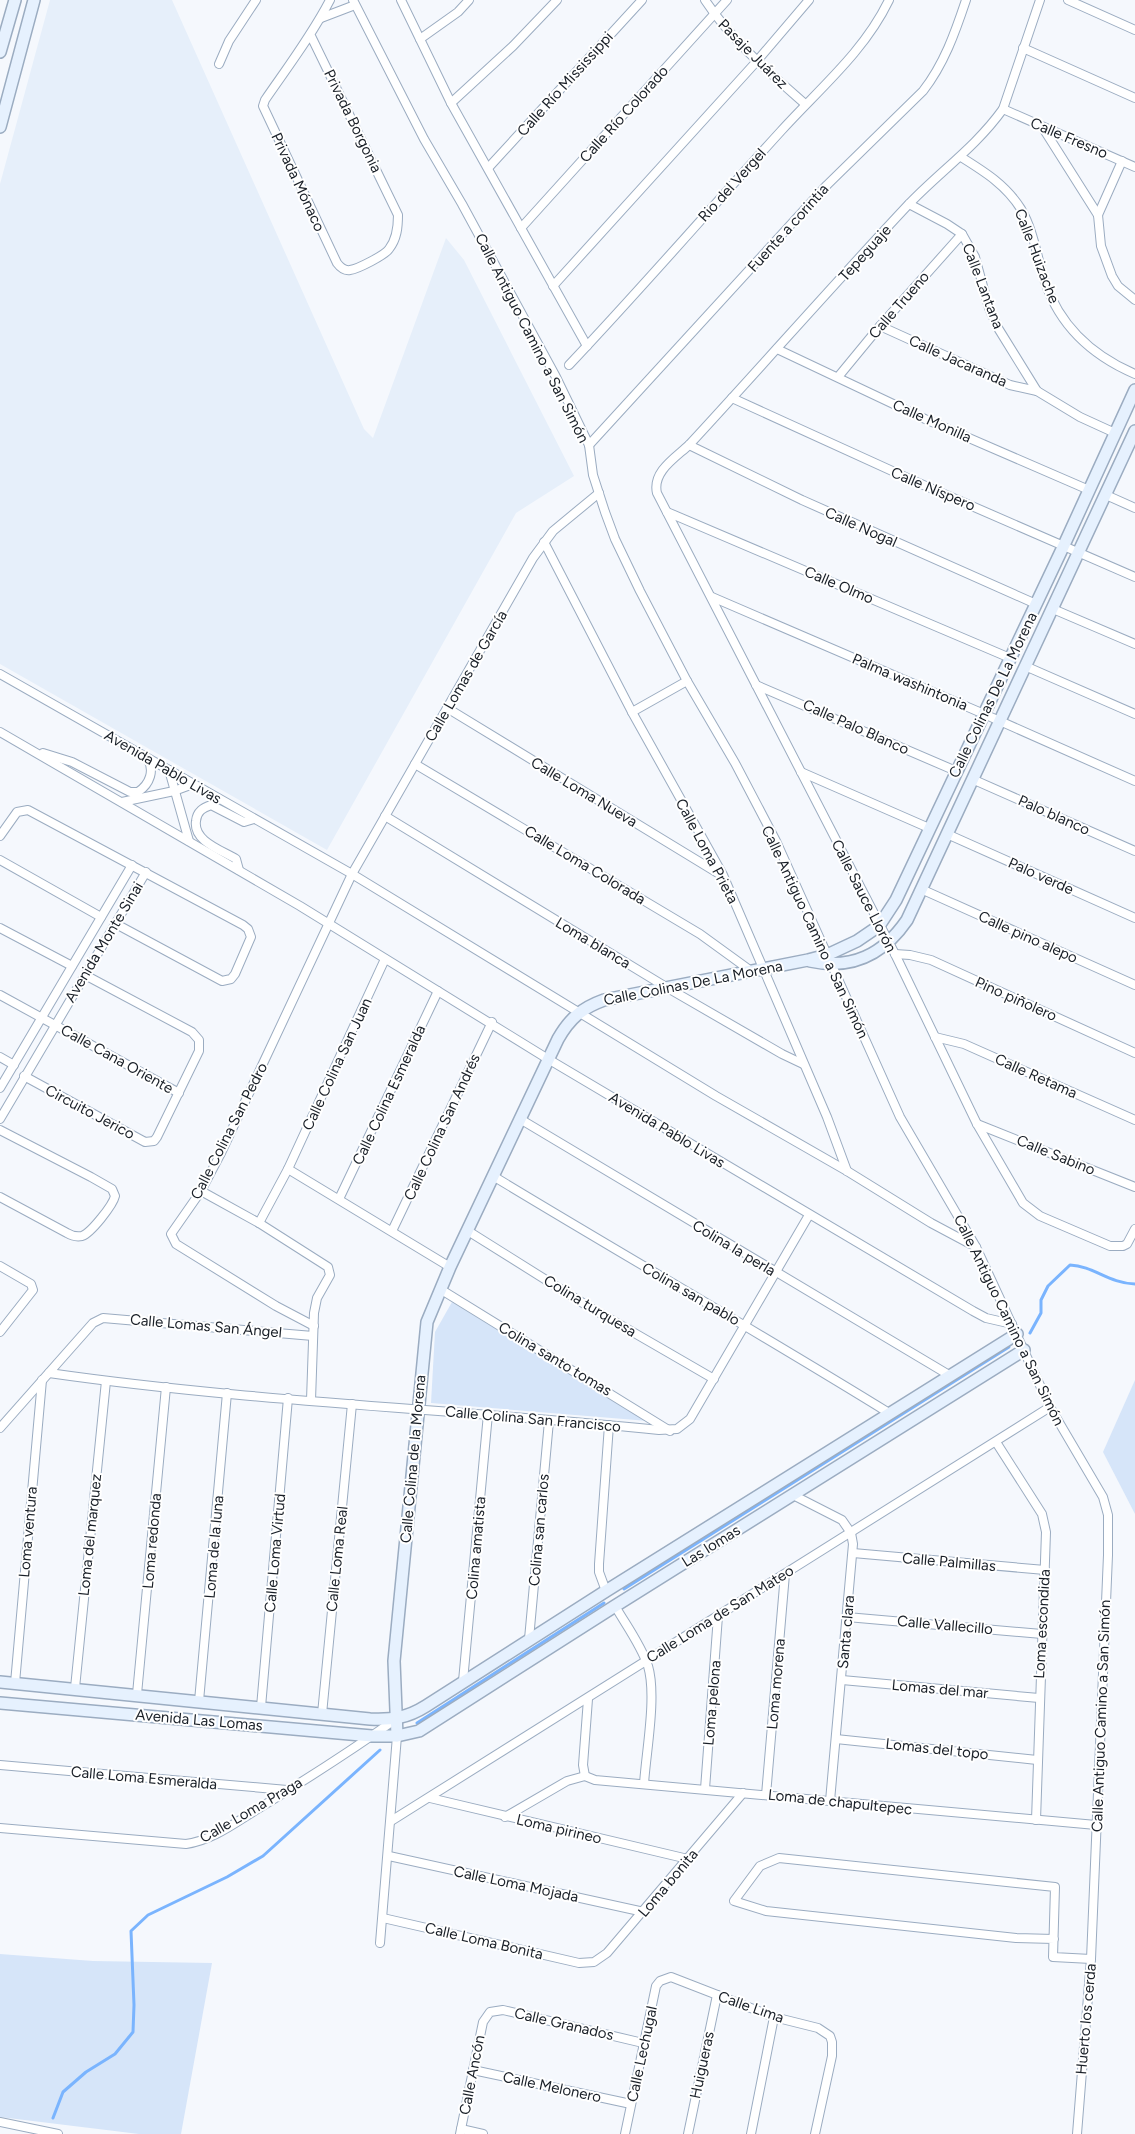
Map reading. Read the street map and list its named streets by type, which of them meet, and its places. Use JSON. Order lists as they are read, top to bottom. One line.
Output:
{"streets":{"street":["Pasaje Juárez","Calle Río Mississippi","Calle Río Colorado","Privada Borgonia","Calle Fresno","Privada Mónaco","Rio del Vergel","Fuente a corintia","Tepeguaje","Calle Huizache","Calle Lantana","Calle Trueno","Calle Antiguo Camino a San Simón","Calle Jacaranda","Calle Monilla","Calle Níspero","Calle Nogal","Calle Olmo","Calle Lomas de García","Palma washintonia","Calle Colinas De La Morena","Calle Palo Blanco","Avenida Pablo Livas","Calle Loma Nueva","Palo blanco","Calle Loma Prieta","Calle Loma Colorada","Palo verde","Calle Sauce Llorón","Calle pino alepo","Avenida Monte Sinai","Loma blanca","Pino piñolero","Calle Cana Oriente","Calle Colina San Juan","Calle Retama","Calle Colina Esmeralda","Circuito Jerico","Calle Colina San Andrés","Calle Colina San Pedro","Calle Sabino","Colina la perla","Colina san pablo","Colina turquesa","Calle Lomas San Ángel","Colina santo tomas","Calle Colina San Francisco","Calle Colina de la Morena","Colina san carlos","Loma ventura","Loma del marquez","Loma redonda","Las lomas","Loma de la luna","Colina amatista","Calle Loma Virtud","Calle Loma Real","Calle Palmillas","Calle Loma de San Mateo","Loma escondida","Calle Vallecillo","Santa clara","Loma morena","Lomas del mar","Loma pelona","Avenida Las Lomas","Lomas del topo","Calle Loma Esmeralda","Loma de chapultepec","Calle Loma Praga","Loma pirineo","Loma bonita","Calle Loma Mojada","Calle Loma Bonita","Calle Lima","Huerto los cerda","Calle Granados","Calle Lechugal","Huigueras","Calle Ancón","Calle Melonero"]},"crossings":[["Pasaje Juárez","Calle Río Colorado"],["Pasaje Juárez","Rio del Vergel"],["Privada Borgonia","Privada Mónaco"],["Calle Fresno","Tepeguaje"],["Fuente a corintia","Calle Antiguo Camino a San Simón"],["Tepeguaje","Calle Huizache"],["Tepeguaje","Calle Lantana"],["Tepeguaje","Calle Monilla"],["Tepeguaje","Calle Níspero"],["Tepeguaje","Calle Nogal"],["Tepeguaje","Calle Sauce Llorón"],["Calle Lantana","Calle Trueno"],["Calle Lantana","Calle Jacaranda"],["Calle Lantana","Calle Colinas De La Morena"],["Calle Trueno","Calle Jacaranda"],["Calle Trueno","Calle Monilla"],["Calle Antiguo Camino a San Simón","Calle Lomas de García"],["Calle Antiguo Camino a San Simón","Calle Colinas De La Morena"],["Calle Antiguo Camino a San Simón","Avenida Pablo Livas"],["Calle Antiguo Camino a San Simón","Las lomas"],["Calle Antiguo Camino a San Simón","Calle Loma de San Mateo"],["Calle Antiguo Camino a San Simón","Loma de chapultepec"],["Calle Antiguo Camino a San Simón","Huerto los cerda"],["Calle Monilla","Calle Colinas De La Morena"],["Calle Níspero","Calle Colinas De La Morena"],["Calle Nogal","Calle Colinas De La Morena"],["Calle Olmo","Calle Colinas De La Morena"],["Calle Olmo","Calle Sauce Llorón"],["Calle Lomas de García","Avenida Pablo Livas"],["Calle Lomas de García","Calle Loma Nueva"],["Calle Lomas de García","Calle Loma Prieta"],["Calle Lomas de García","Calle Loma Colorada"],["Calle Lomas de García","Loma blanca"],["Calle Lomas de García","Calle Colina San Pedro"],["Palma washintonia","Calle Colinas De La Morena"],["Palma washintonia","Calle Sauce Llorón"],["Calle Colinas De La Morena","Calle Palo Blanco"],["Calle Colinas De La Morena","Palo blanco"],["Calle Colinas De La Morena","Calle Loma Prieta"],["Calle Colinas De La Morena","Calle Loma Colorada"],["Calle Colinas De La Morena","Palo verde"],["Calle Colinas De La Morena","Calle Sauce Llorón"],["Calle Colinas De La Morena","Calle pino alepo"],["Calle Colinas De La Morena","Loma blanca"],["Calle Colinas De La Morena","Calle Colina de la Morena"],["Calle Palo Blanco","Calle Sauce Llorón"],["Avenida Pablo Livas","Calle Colina San Juan"],["Avenida Pablo Livas","Calle Colina Esmeralda"],["Avenida Pablo Livas","Calle Colina San Andrés"],["Avenida Pablo Livas","Calle Colina San Pedro"],["Avenida Pablo Livas","Calle Colina de la Morena"],["Avenida Pablo Livas","Las lomas"],["Calle Loma Nueva","Calle Loma Prieta"],["Calle Loma Prieta","Loma blanca"],["Calle Sauce Llorón","Pino piñolero"],["Calle Sauce Llorón","Calle Retama"],["Calle Sauce Llorón","Calle Sabino"],["Avenida Monte Sinai","Calle Cana Oriente"],["Avenida Monte Sinai","Circuito Jerico"],["Calle Cana Oriente","Circuito Jerico"],["Colina la perla","Calle Colina de la Morena"],["Colina la perla","Las lomas"],["Colina san pablo","Calle Colina de la Morena"],["Colina san pablo","Las lomas"],["Colina turquesa","Calle Colina de la Morena"],["Calle Lomas San Ángel","Calle Colina San Francisco"],["Colina santo tomas","Calle Colina San Francisco"],["Colina santo tomas","Calle Colina de la Morena"],["Calle Colina San Francisco","Calle Colina de la Morena"],["Calle Colina San Francisco","Colina san carlos"],["Calle Colina San Francisco","Loma del marquez"],["Calle Colina San Francisco","Loma redonda"],["Calle Colina San Francisco","Loma de la luna"],["Calle Colina San Francisco","Colina amatista"],["Calle Colina San Francisco","Calle Loma Virtud"],["Calle Colina San Francisco","Calle Loma Real"],["Calle Colina de la Morena","Las lomas"],["Calle Colina de la Morena","Calle Loma de San Mateo"],["Calle Colina de la Morena","Avenida Las Lomas"],["Calle Colina de la Morena","Calle Loma Praga"],["Calle Colina de la Morena","Calle Loma Mojada"],["Calle Colina de la Morena","Calle Loma Bonita"],["Colina san carlos","Las lomas"],["Loma ventura","Avenida Las Lomas"],["Loma del marquez","Avenida Las Lomas"],["Loma redonda","Avenida Las Lomas"],["Las lomas","Colina amatista"],["Las lomas","Avenida Las Lomas"],["Las lomas","Calle Loma Praga"],["Loma de la luna","Avenida Las Lomas"],["Calle Loma Virtud","Avenida Las Lomas"],["Calle Loma Real","Avenida Las Lomas"],["Calle Palmillas","Loma escondida"],["Calle Palmillas","Santa clara"],["Calle Loma de San Mateo","Loma escondida"],["Calle Loma de San Mateo","Santa clara"],["Calle Loma de San Mateo","Loma morena"],["Calle Loma de San Mateo","Loma pelona"],["Calle Loma de San Mateo","Loma pirineo"],["Loma escondida","Calle Vallecillo"],["Loma escondida","Lomas del mar"],["Loma escondida","Lomas del topo"],["Loma escondida","Loma de chapultepec"],["Calle Vallecillo","Santa clara"],["Santa clara","Lomas del mar"],["Santa clara","Lomas del topo"],["Santa clara","Loma de chapultepec"],["Loma morena","Loma de chapultepec"],["Loma pelona","Loma de chapultepec"],["Avenida Las Lomas","Calle Loma Praga"],["Calle Loma Esmeralda","Calle Loma Praga"],["Loma de chapultepec","Loma bonita"],["Loma pirineo","Loma bonita"],["Loma bonita","Calle Loma Mojada"],["Loma bonita","Calle Loma Bonita"],["Calle Lima","Calle Lechugal"],["Calle Lima","Huigueras"],["Calle Granados","Calle Lechugal"],["Calle Granados","Calle Ancón"],["Calle Lechugal","Calle Melonero"],["Calle Ancón","Calle Melonero"]]}
